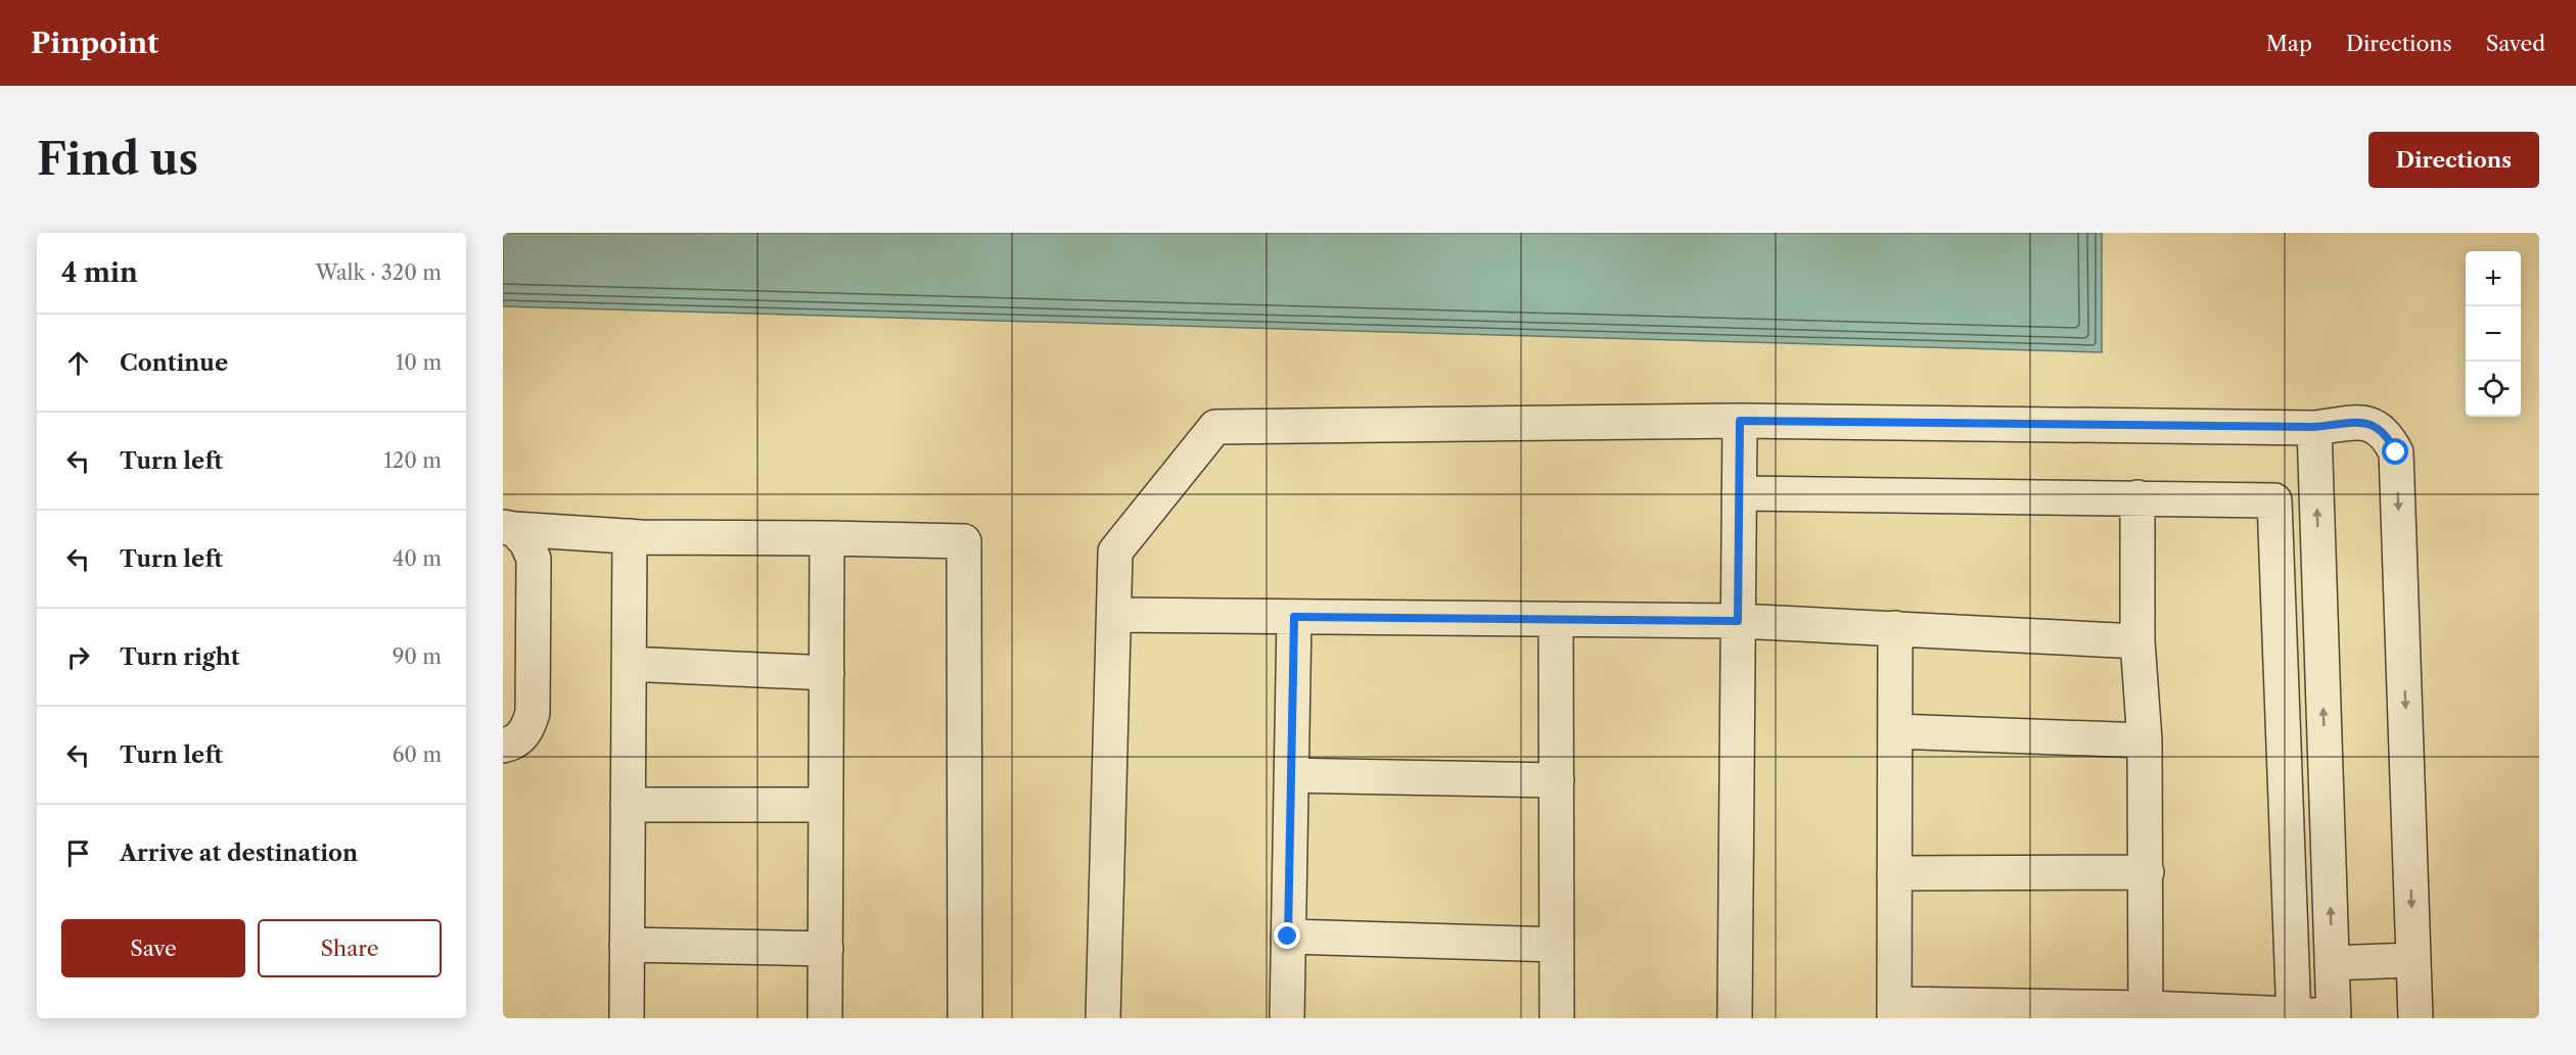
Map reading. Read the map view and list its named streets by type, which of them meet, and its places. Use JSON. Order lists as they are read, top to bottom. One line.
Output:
{"page":{"header":"Pinpoint","nav":["Map","Directions","Saved"],"buttons":["Directions",["Save","Share"]],"title":"Find us","heading":["4 min","Walk · 320 m"],"map_buttons":["+","−"],"list":[["Continue","10 m"],["Turn left","120 m"],["Turn left","40 m"],["Turn right","90 m"],["Turn left","60 m"],"Arrive at destination"]}}
